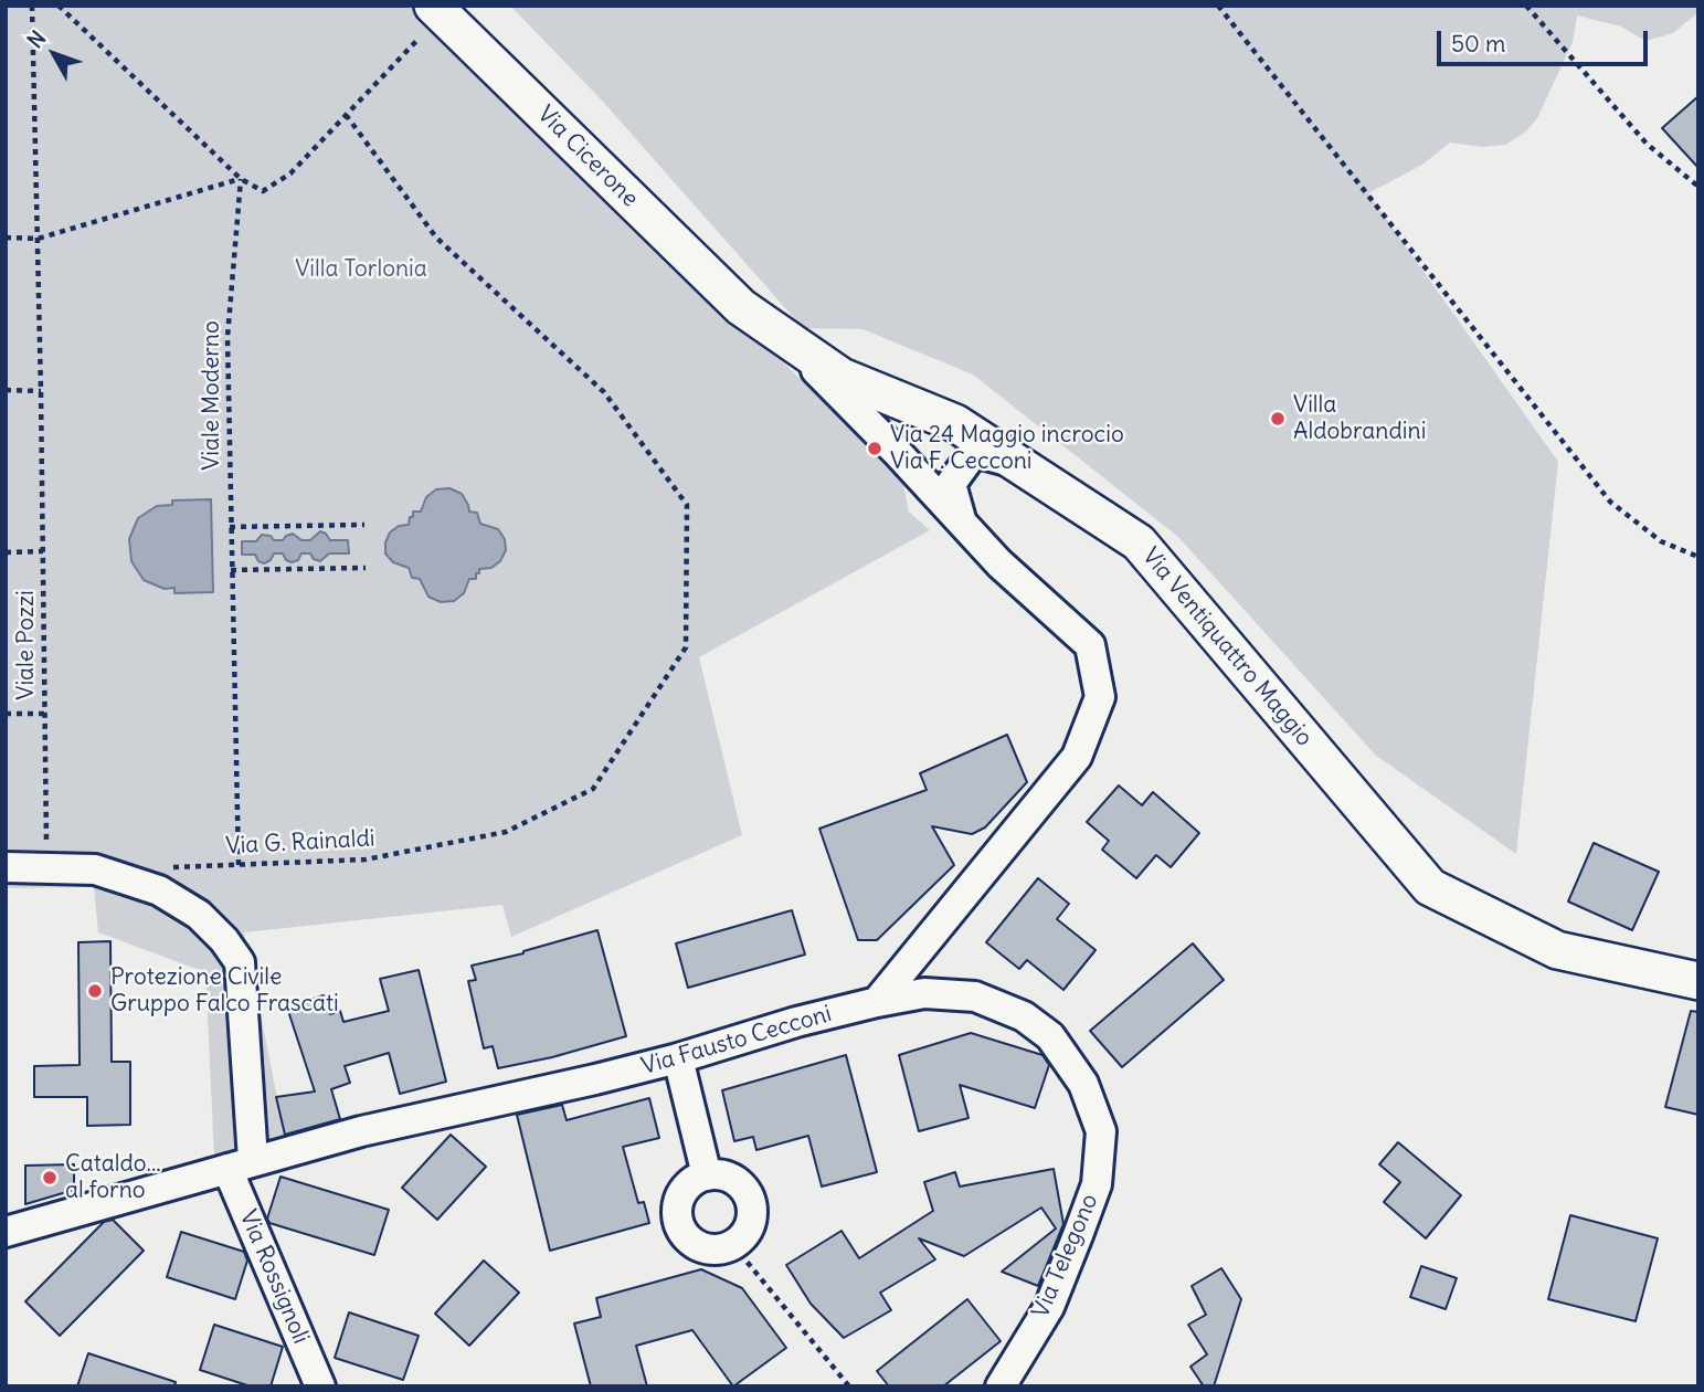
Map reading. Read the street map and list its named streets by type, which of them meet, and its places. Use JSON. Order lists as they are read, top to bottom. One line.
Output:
{"streets":{"main road":["Via Cicerone","Via Ventiquattro Maggio"],"street":["Via Fausto Cecconi","Via Telegono","Via Rossignoli"],"path":["Viale Moderno","Viale Pozzi","Via G. Rainaldi"]},"crossings":[["Via Cicerone","Via Ventiquattro Maggio"],["Viale Moderno","Via G. Rainaldi"],["Viale Pozzi","Via Rossignoli"],["Via Fausto Cecconi","Via Telegono"],["Via Fausto Cecconi","Via Rossignoli"]],"parks":["Villa Torlonia"],"places":["Villa Aldobrandini","Via 24 Maggio incrocio Via F. Cecconi","Protezione Civile Gruppo Falco Frascati","Cataldo... al forno"],"scale_bar":"50 m","north":"top left"}
